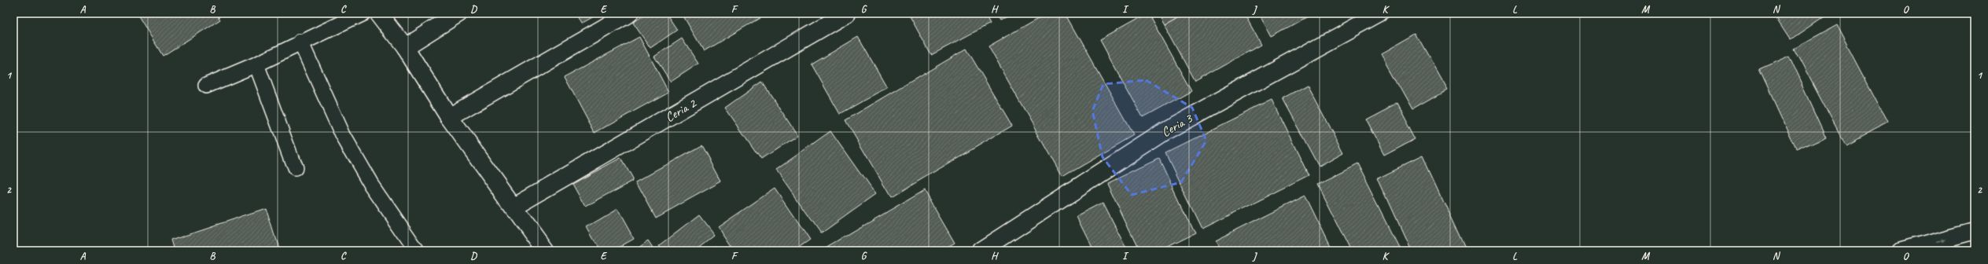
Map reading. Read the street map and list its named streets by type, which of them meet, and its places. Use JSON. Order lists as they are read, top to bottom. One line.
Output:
{"streets":{"main road":["Ceria 2","Ceria 3"]},"grid":{"columns":["A","B","C","D","E","F","G","H","I","J","K","L","M","N","O"],"rows":["1","2"]}}
